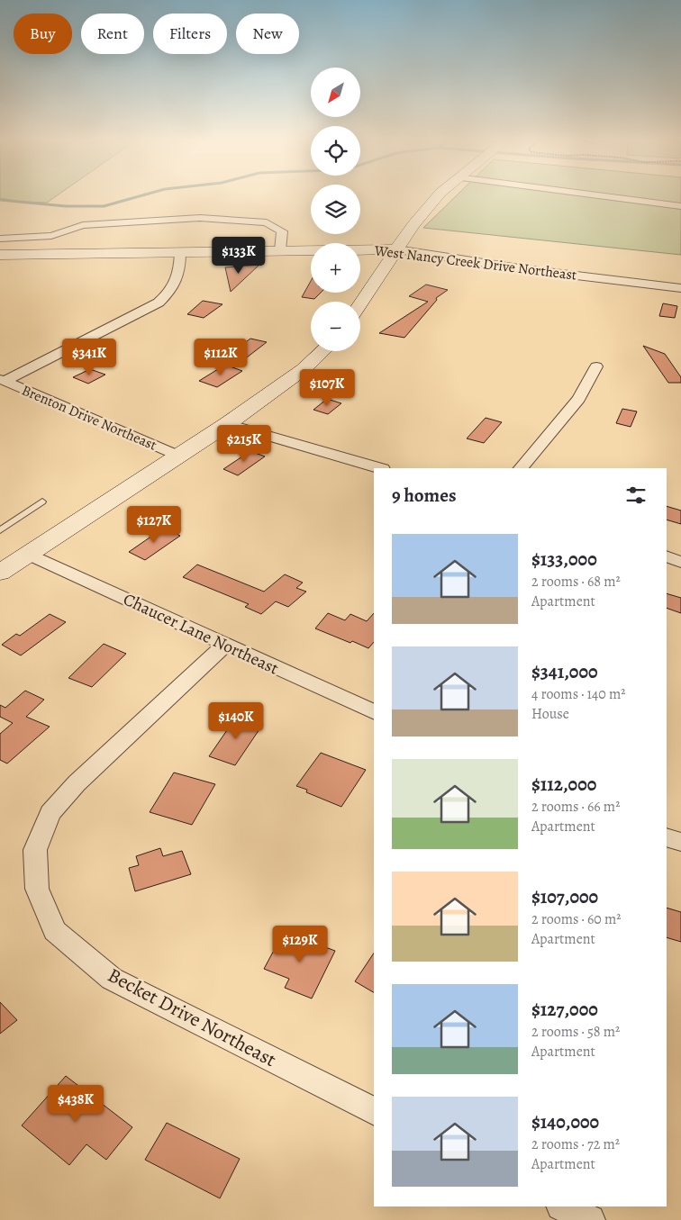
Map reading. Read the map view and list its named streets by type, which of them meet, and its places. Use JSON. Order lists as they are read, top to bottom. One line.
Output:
{"streets":{"main road":["West Nancy Creek Drive Northeast"],"street":["Brenton Drive Northeast","Chaucer Lane Northeast","Becket Drive Northeast"]},"crossings":[["Chaucer Lane Northeast","Becket Drive Northeast"]],"north":"bottom left","page":{"chip":["Buy","Rent","Filters","New"],"map_buttons":["+","−"],"price":["$133K","$341K","$112K","$107K","$215K","$127K","$140K","$129K","$438K"],"heading":"9 homes","list":[{"name":"$133,000","note":"2 rooms · 68 m² · Apartment"},{"name":"$341,000","note":"4 rooms · 140 m² · House"},{"name":"$112,000","note":"2 rooms · 66 m² · Apartment"},{"name":"$107,000","note":"2 rooms · 60 m² · Apartment"},{"name":"$127,000","note":"2 rooms · 58 m² · Apartment"},{"name":"$140,000","note":"2 rooms · 72 m² · Apartment"}]}}
